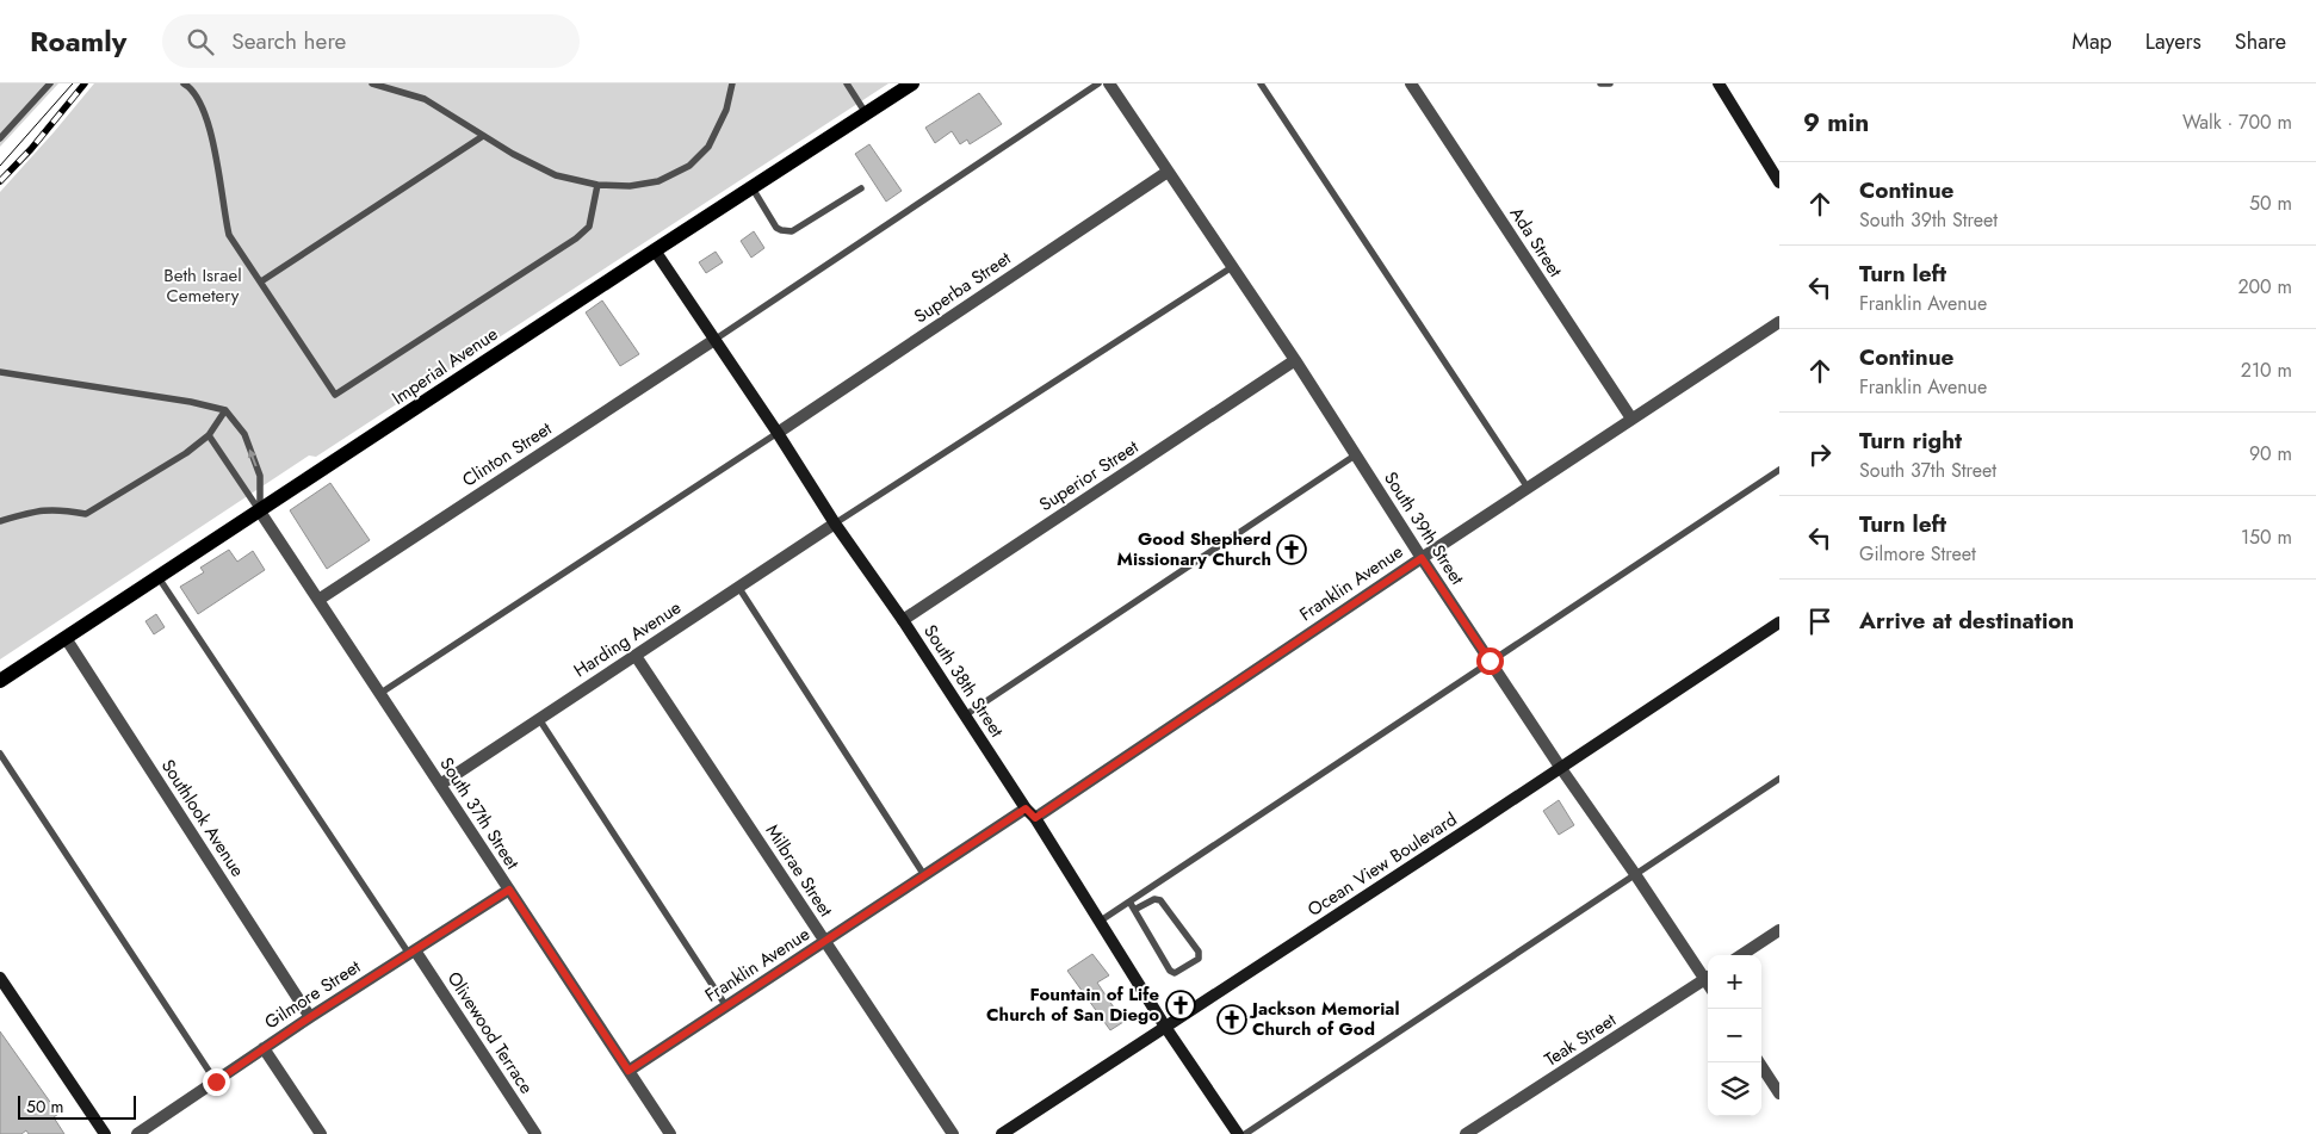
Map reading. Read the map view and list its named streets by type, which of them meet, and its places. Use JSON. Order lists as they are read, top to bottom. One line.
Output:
{"streets":{"main road":["Imperial Avenue"],"street":["Ada Street","Superba Street","Clinton Street","Superior Street","South 39th Street","Franklin Avenue","Harding Avenue","South 38th Street","South 37th Street","Southlook Avenue","Ocean View Boulevard","Milbrae Street","Gilmore Street","Olivewood Terrace","Teak Street"]},"crossings":[["Ada Street","Franklin Avenue"],["Superba Street","South 39th Street"],["Superba Street","South 38th Street"],["Imperial Avenue","South 38th Street"],["Imperial Avenue","South 37th Street"],["Imperial Avenue","Southlook Avenue"],["Clinton Street","South 38th Street"],["Clinton Street","South 37th Street"],["Superior Street","South 39th Street"],["Superior Street","South 38th Street"],["South 39th Street","Franklin Avenue"],["South 39th Street","Ocean View Boulevard"],["Franklin Avenue","South 38th Street"],["Franklin Avenue","South 37th Street"],["Franklin Avenue","Milbrae Street"],["Harding Avenue","South 38th Street"],["Harding Avenue","South 37th Street"],["Harding Avenue","Milbrae Street"],["South 38th Street","Ocean View Boulevard"],["South 37th Street","Gilmore Street"],["Southlook Avenue","Gilmore Street"],["Gilmore Street","Olivewood Terrace"]],"parks":["Beth Israel Cemetery"],"places":{"church":["Good Shepherd Missionary Church","Fountain of Life Church of San Diego","Jackson Memorial Church of God"]},"scale_bar":"50 m","page":{"header":"Roamly","search":"Search here","nav":["Map","Layers","Share"],"heading":["9 min","Walk · 700 m"],"list":[["Continue","South 39th Street","50 m"],["Turn left","Franklin Avenue","200 m"],["Continue","Franklin Avenue","210 m"],["Turn right","South 37th Street","90 m"],["Turn left","Gilmore Street","150 m"],"Arrive at destination"],"map_buttons":["+","−"],"scale":"50 m"}}
